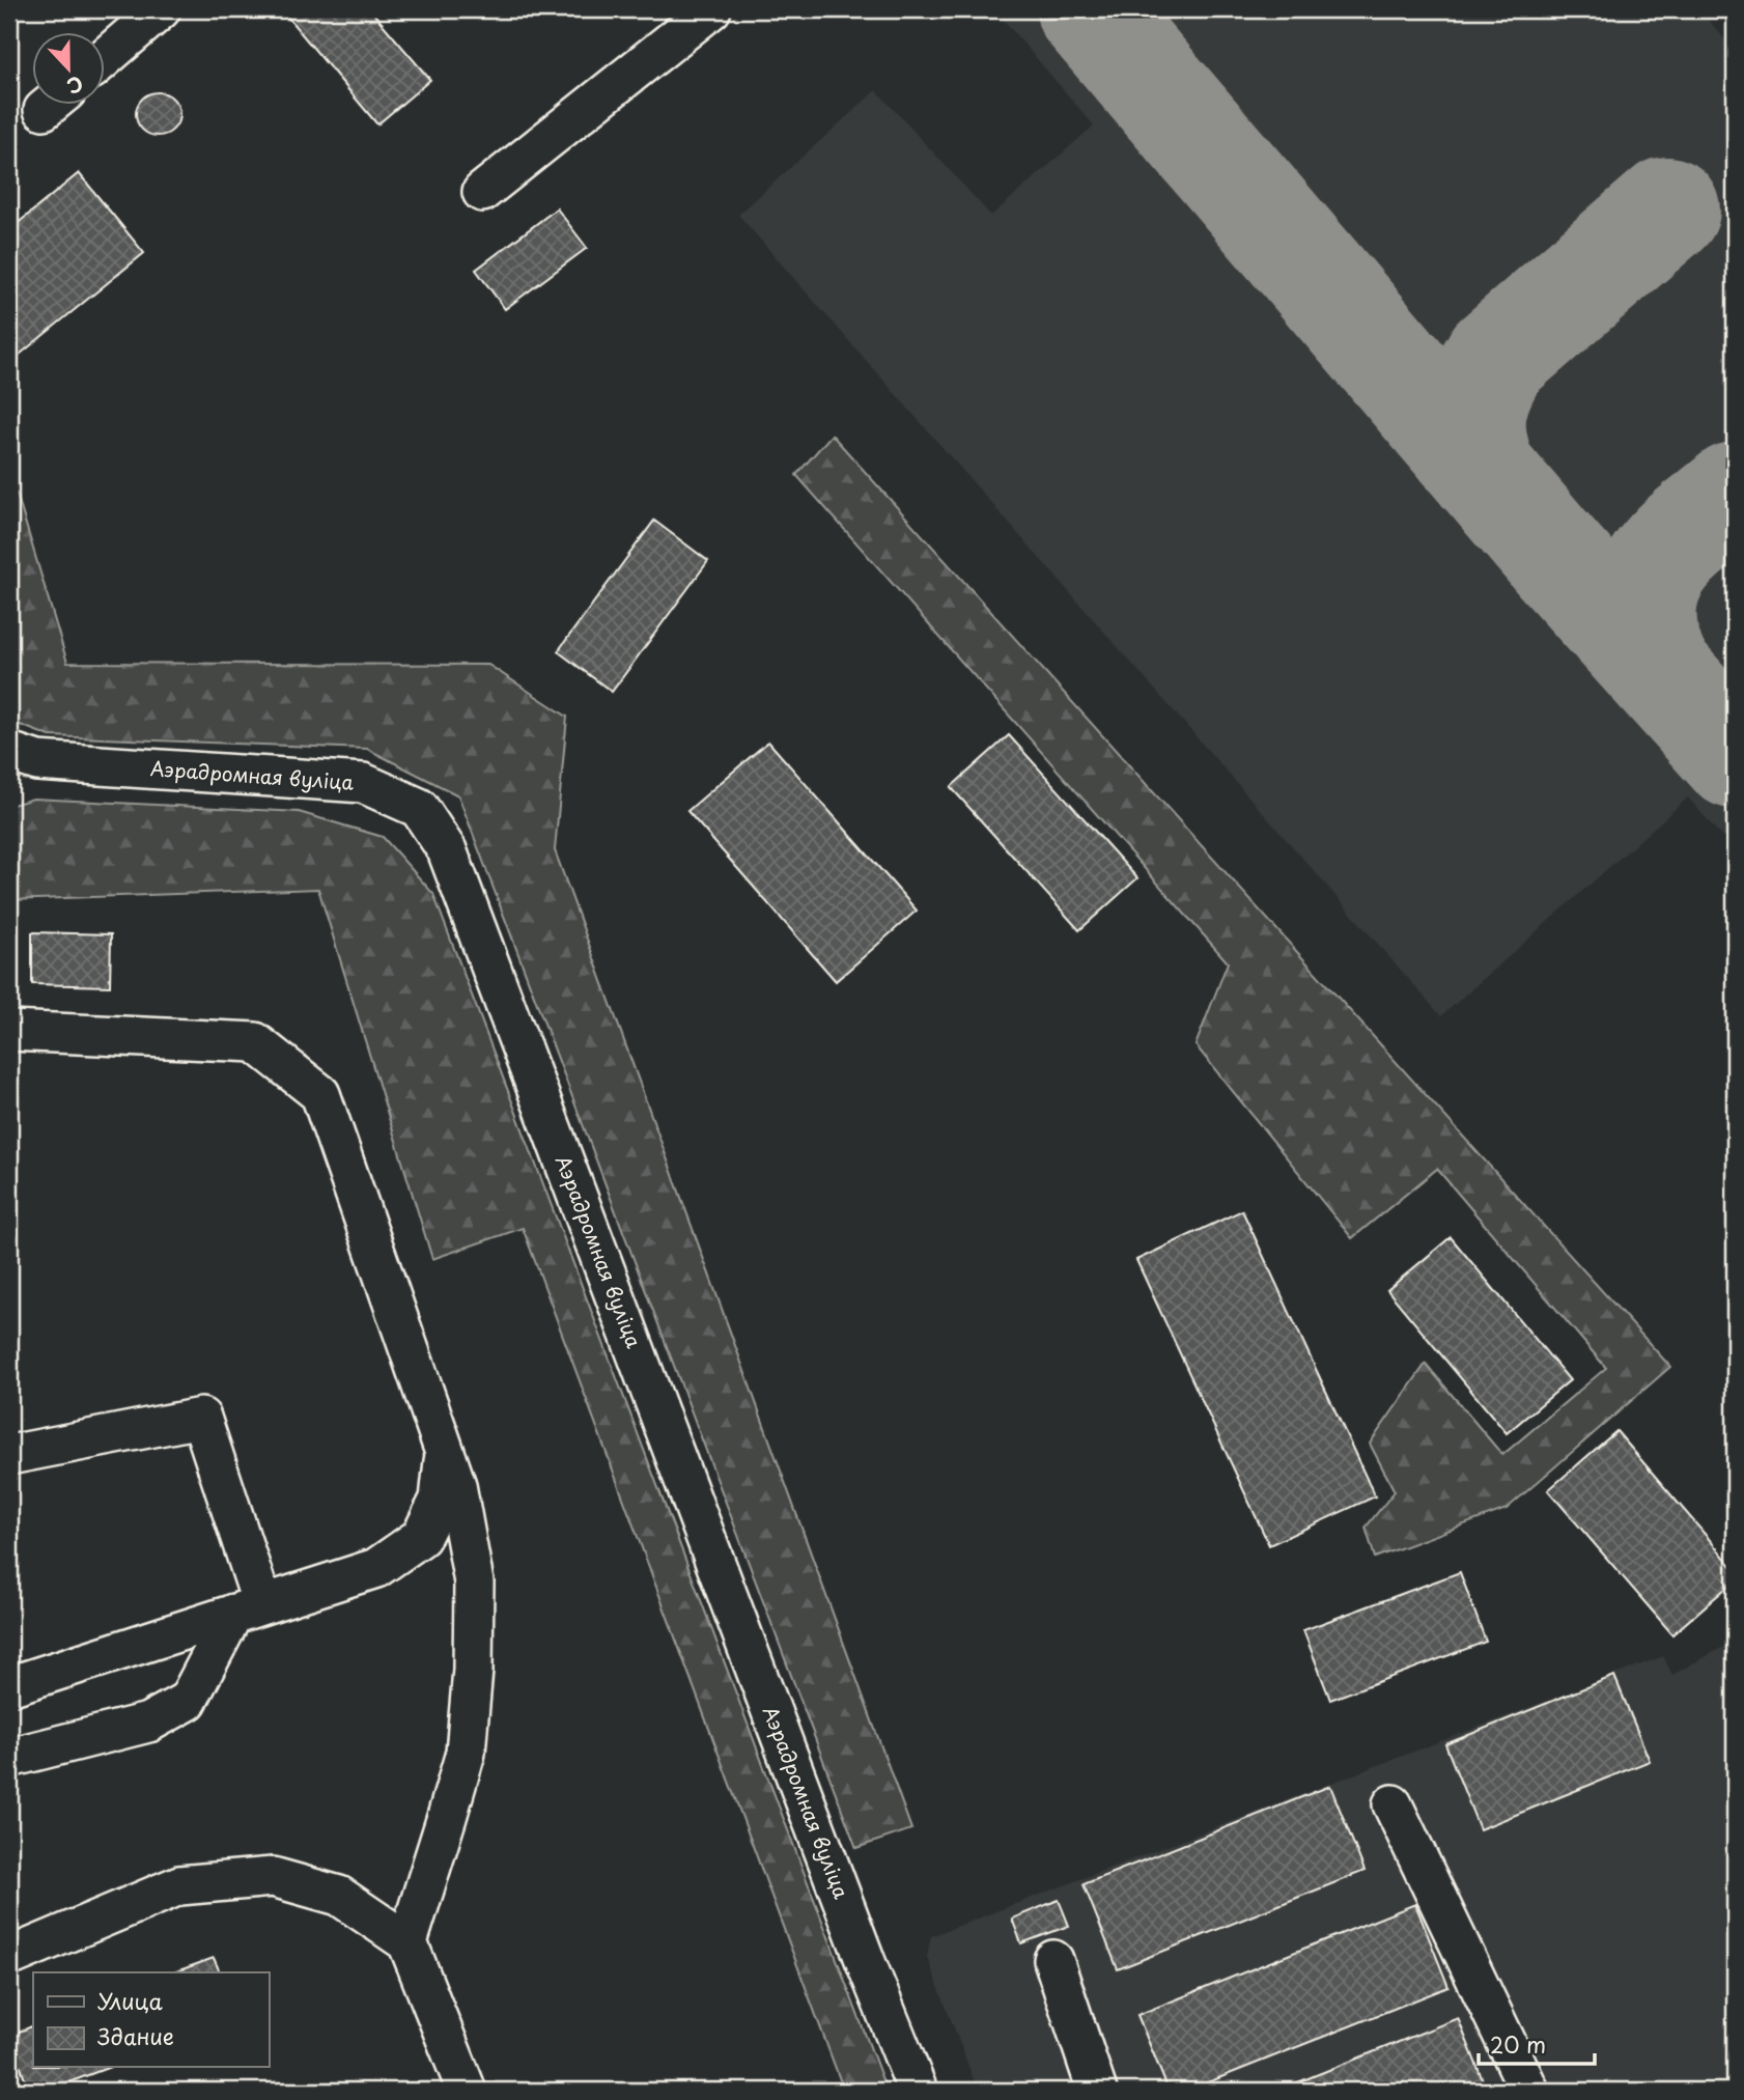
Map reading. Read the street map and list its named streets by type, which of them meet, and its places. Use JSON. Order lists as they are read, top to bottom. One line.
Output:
{"streets":{"street":["Аэрадромная вуліца"]},"legend":["Улица","Здание"],"scale_bar":"20 m","north":"bottom"}
